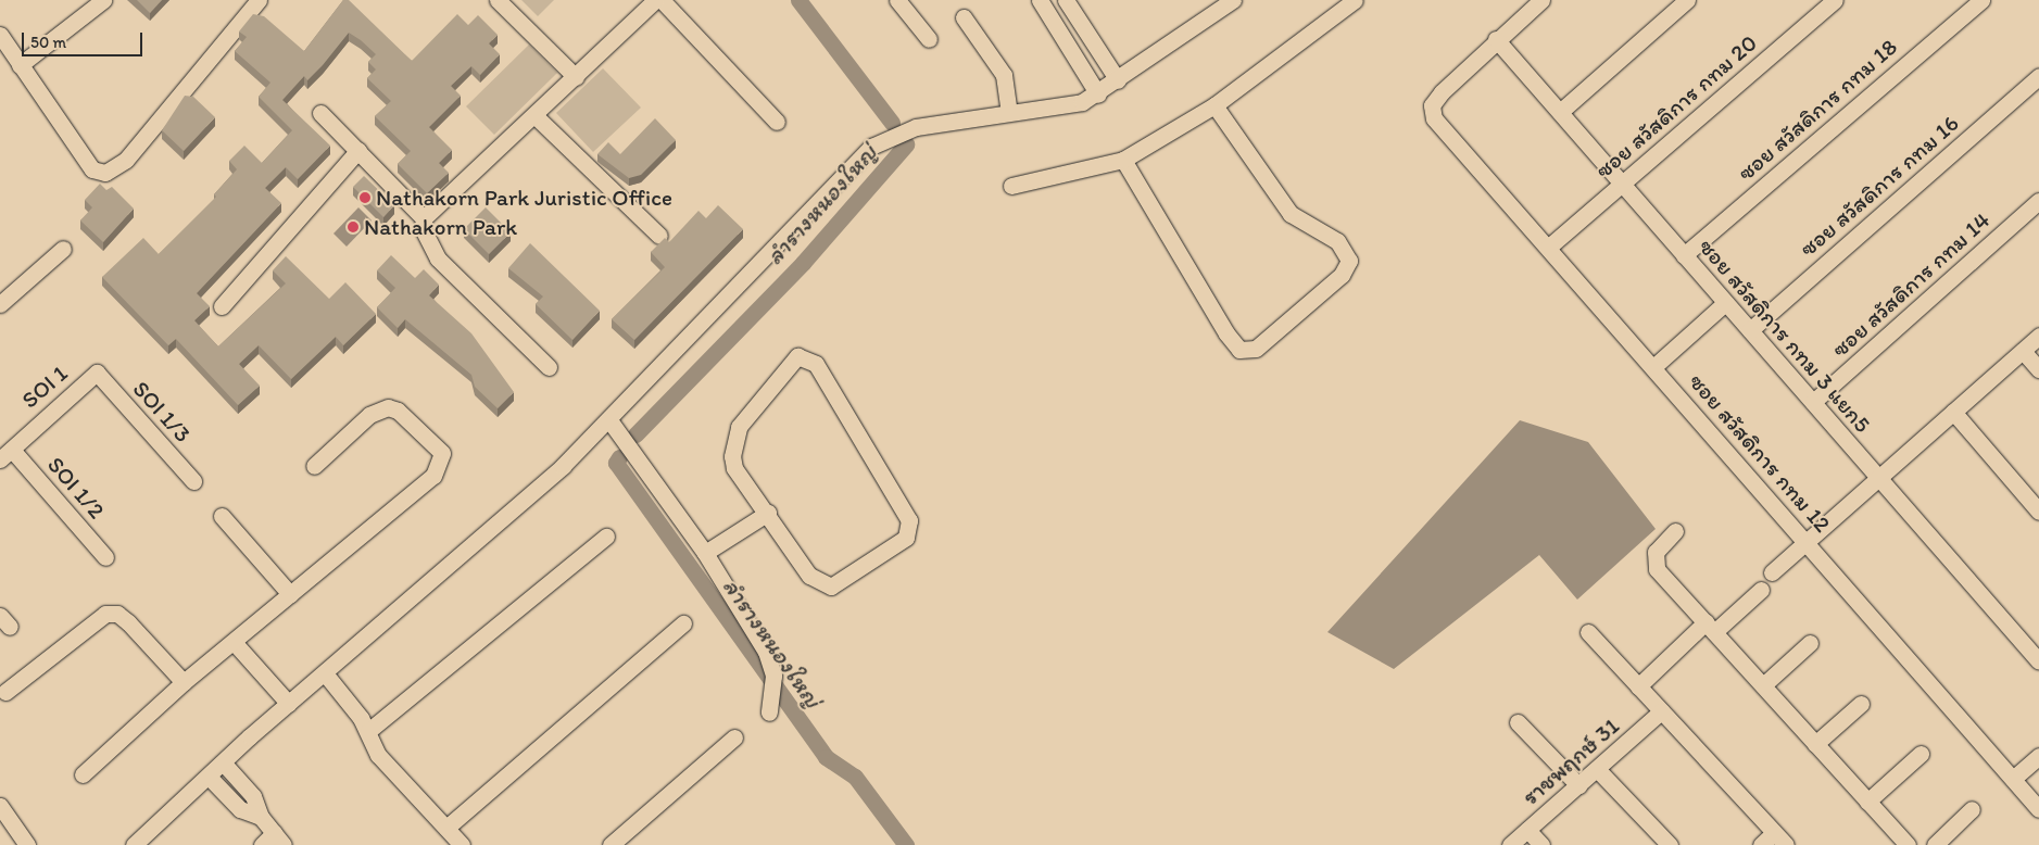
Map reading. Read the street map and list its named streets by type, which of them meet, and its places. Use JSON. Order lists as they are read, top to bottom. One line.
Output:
{"streets":{"street":["ซอย สวัสดิการ กทม 20","ซอย สวัสดิการ กทม 18","ซอย สวัสดิการ กทม 16","ซอย สวัสดิการ กทม 14","ซอย สวัสดิการ กทม 3 แยก5","SOI 1","SOI 1/3","ซอย สวัสดิการ กทม 12","SOI 1/2","ราชพฤกษ์ 31"]},"crossings":[["ซอย สวัสดิการ กทม 20","ซอย สวัสดิการ กทม 3 แยก5"],["ซอย สวัสดิการ กทม 20","ซอย สวัสดิการ กทม 12"],["ซอย สวัสดิการ กทม 18","ซอย สวัสดิการ กทม 3 แยก5"],["ซอย สวัสดิการ กทม 16","ซอย สวัสดิการ กทม 3 แยก5"],["ซอย สวัสดิการ กทม 14","ซอย สวัสดิการ กทม 3 แยก5"],["ซอย สวัสดิการ กทม 3 แยก5","ซอย สวัสดิการ กทม 12"],["SOI 1","SOI 1/3"],["SOI 1","SOI 1/2"]],"water":["ลำรางหนองใหญ่"],"places":["Nathakorn Park Juristic Office","Nathakorn Park"],"scale_bar":"50 m"}
